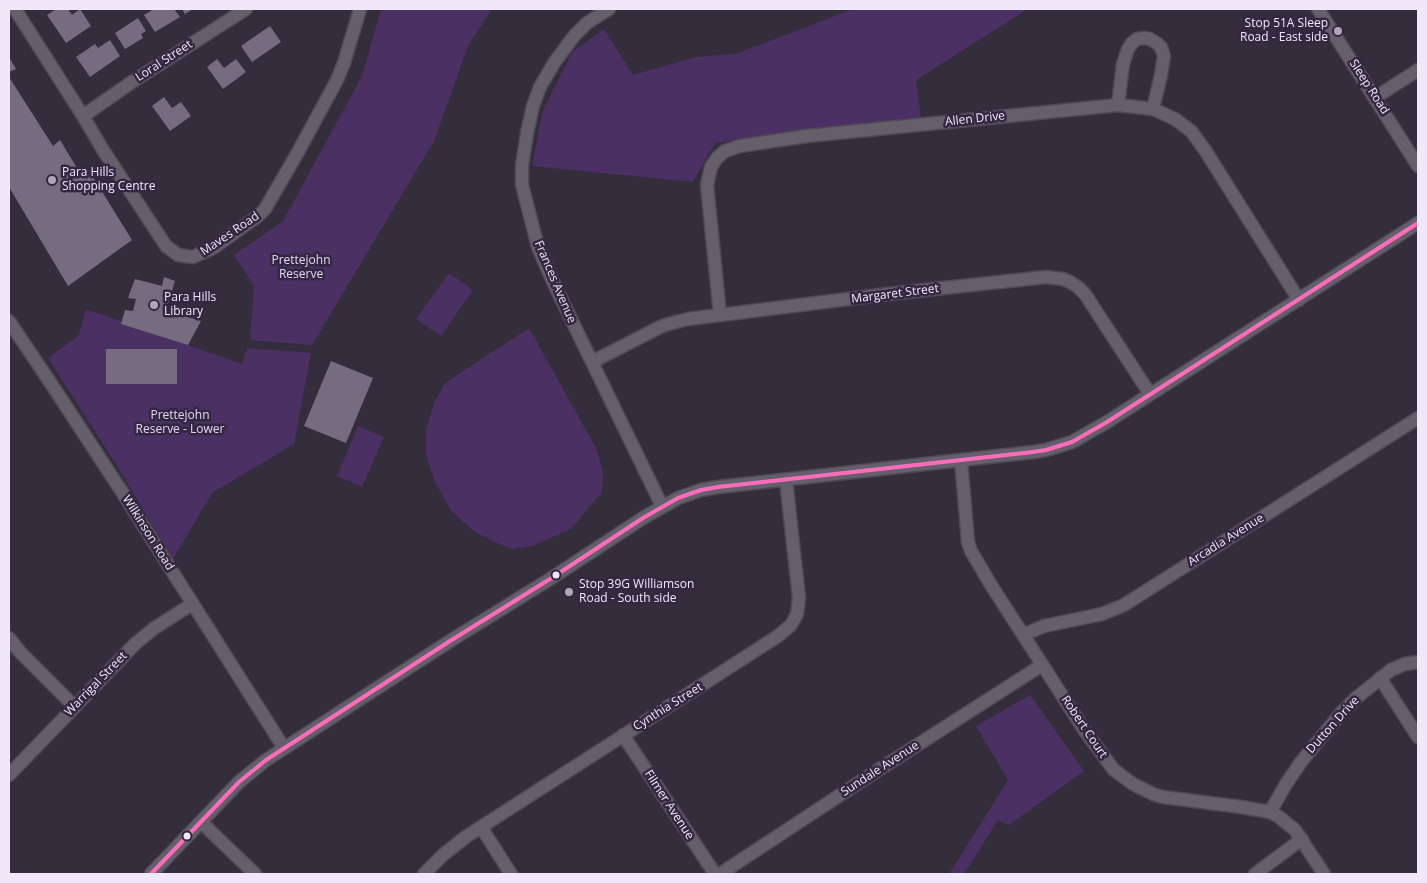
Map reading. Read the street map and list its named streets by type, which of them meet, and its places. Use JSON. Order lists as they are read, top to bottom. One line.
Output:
{"streets":{"street":["Loral Street","Sleep Road","Allen Drive","Maves Road","Frances Avenue","Margaret Street","Wilkinson Road","Arcadia Avenue","Warrigal Street","Cynthia Street","Dutton Drive","Robert Court","Sundale Avenue","Filmer Avenue"]},"crossings":[["Loral Street","Maves Road"],["Allen Drive","Margaret Street"],["Frances Avenue","Margaret Street"],["Wilkinson Road","Warrigal Street"],["Arcadia Avenue","Robert Court"],["Cynthia Street","Filmer Avenue"],["Dutton Drive","Robert Court"],["Robert Court","Sundale Avenue"]],"parks":["Prettejohn Reserve","Prettejohn Reserve - Lower"],"places":["Stop 51A Sleep Road - East side","Para Hills Shopping Centre","Para Hills Library","Stop 39G Williamson Road - South side"]}
